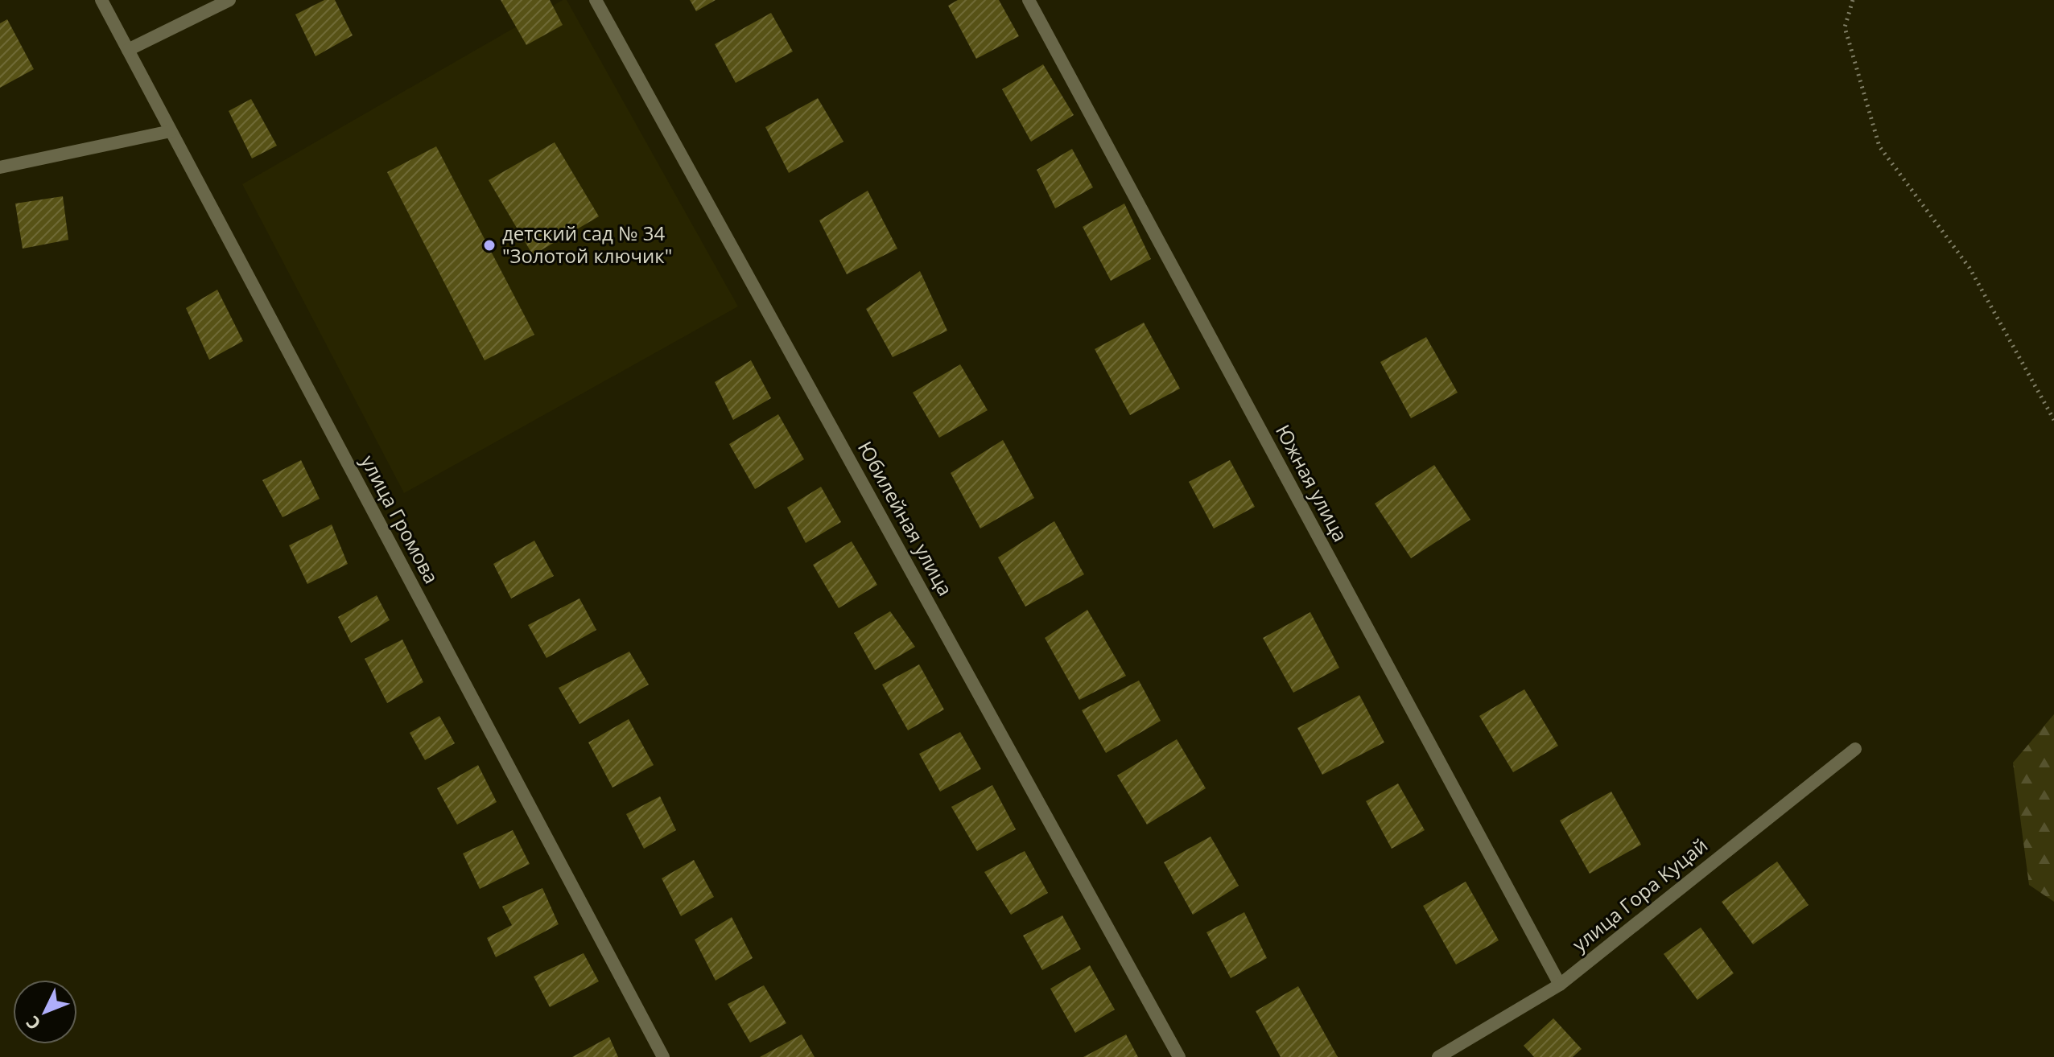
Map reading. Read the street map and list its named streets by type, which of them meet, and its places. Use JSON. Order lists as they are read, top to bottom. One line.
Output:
{"streets":{"street":["Южная улица","Юбилейная улица","улица Громова","улица Гора Куцай"]},"crossings":[["Южная улица","улица Гора Куцай"]],"places":["детский сад № 34 \"Золотой ключик\""],"north":"bottom left"}
